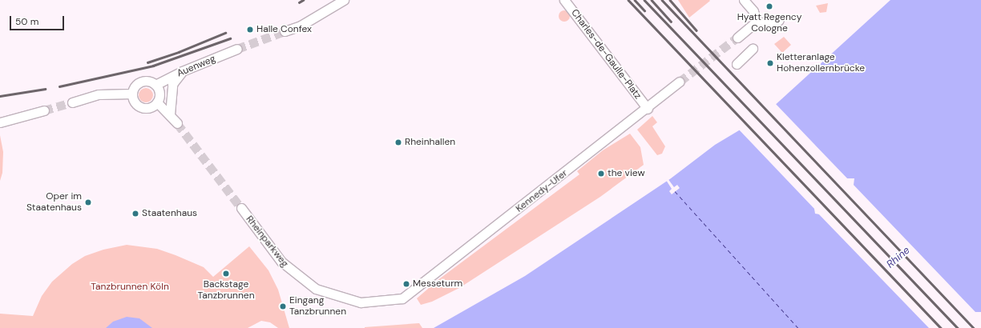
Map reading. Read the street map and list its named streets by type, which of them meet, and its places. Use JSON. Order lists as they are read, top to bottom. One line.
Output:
{"streets":{"street":["Charles-de-Gaulle-Platz","Auenweg","Kennedy-Ufer","Rheinparkweg"]},"crossings":[["Charles-de-Gaulle-Platz","Kennedy-Ufer"],["Kennedy-Ufer","Rheinparkweg"]],"water":["Rhine"],"parks":["Tanzbrunnen Köln"],"places":["Hyatt Regency Cologne","Halle Confex","Kletteranlage Hohenzollernbrücke","Rheinhallen","the view","Oper im Staatenhaus","Staatenhaus","Backstage Tanzbrunnen","Messeturm","Eingang Tanzbrunnen"],"scale_bar":"50 m"}
